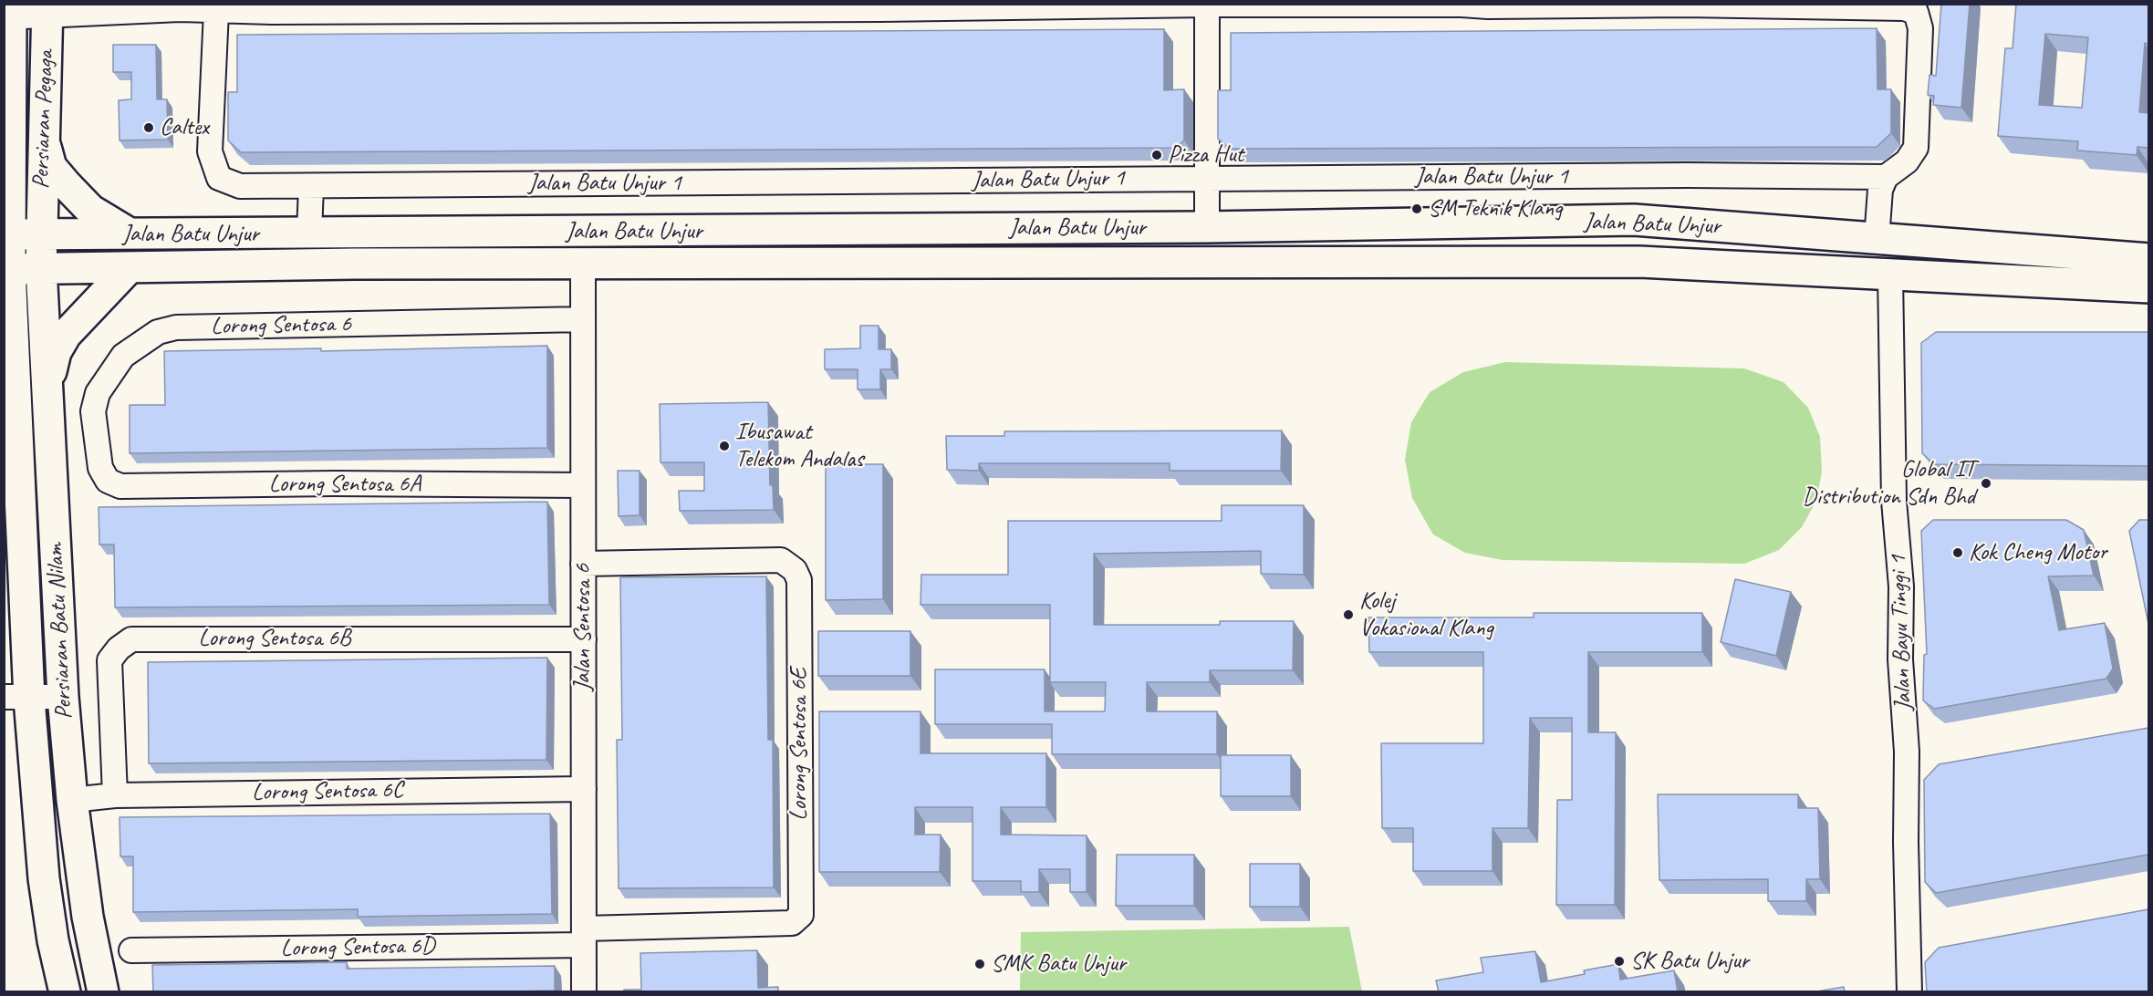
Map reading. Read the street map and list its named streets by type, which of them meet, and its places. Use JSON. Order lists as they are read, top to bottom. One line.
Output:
{"streets":{"main road":["Persiaran Pegaga","Jalan Batu Unjur","Persiaran Batu Nilam"],"street":["Jalan Batu Unjur 1","Lorong Sentosa 6","Lorong Sentosa 6A","Jalan Sentosa 6","Jalan Bayu Tinggi 1","Lorong Sentosa 6B","Lorong Sentosa 6E","Lorong Sentosa 6C","Lorong Sentosa 6D"]},"crossings":[["Persiaran Pegaga","Jalan Batu Unjur"],["Persiaran Pegaga","Persiaran Batu Nilam"],["Jalan Batu Unjur","Jalan Sentosa 6"],["Jalan Batu Unjur","Persiaran Batu Nilam"],["Jalan Batu Unjur","Jalan Bayu Tinggi 1"],["Lorong Sentosa 6","Lorong Sentosa 6A"],["Lorong Sentosa 6","Jalan Sentosa 6"],["Lorong Sentosa 6A","Jalan Sentosa 6"],["Jalan Sentosa 6","Lorong Sentosa 6B"],["Jalan Sentosa 6","Lorong Sentosa 6E"],["Jalan Sentosa 6","Lorong Sentosa 6C"],["Jalan Sentosa 6","Lorong Sentosa 6D"],["Persiaran Batu Nilam","Lorong Sentosa 6C"],["Lorong Sentosa 6B","Lorong Sentosa 6C"],["Lorong Sentosa 6E","Lorong Sentosa 6D"]],"places":["Caltex","Pizza Hut","SM Teknik Klang","Ibusawat Telekom Andalas","Global IT Distribution Sdn Bhd","Kok Cheng Motor","Kolej Vokasional Klang","SK Batu Unjur","SMK Batu Unjur"]}
